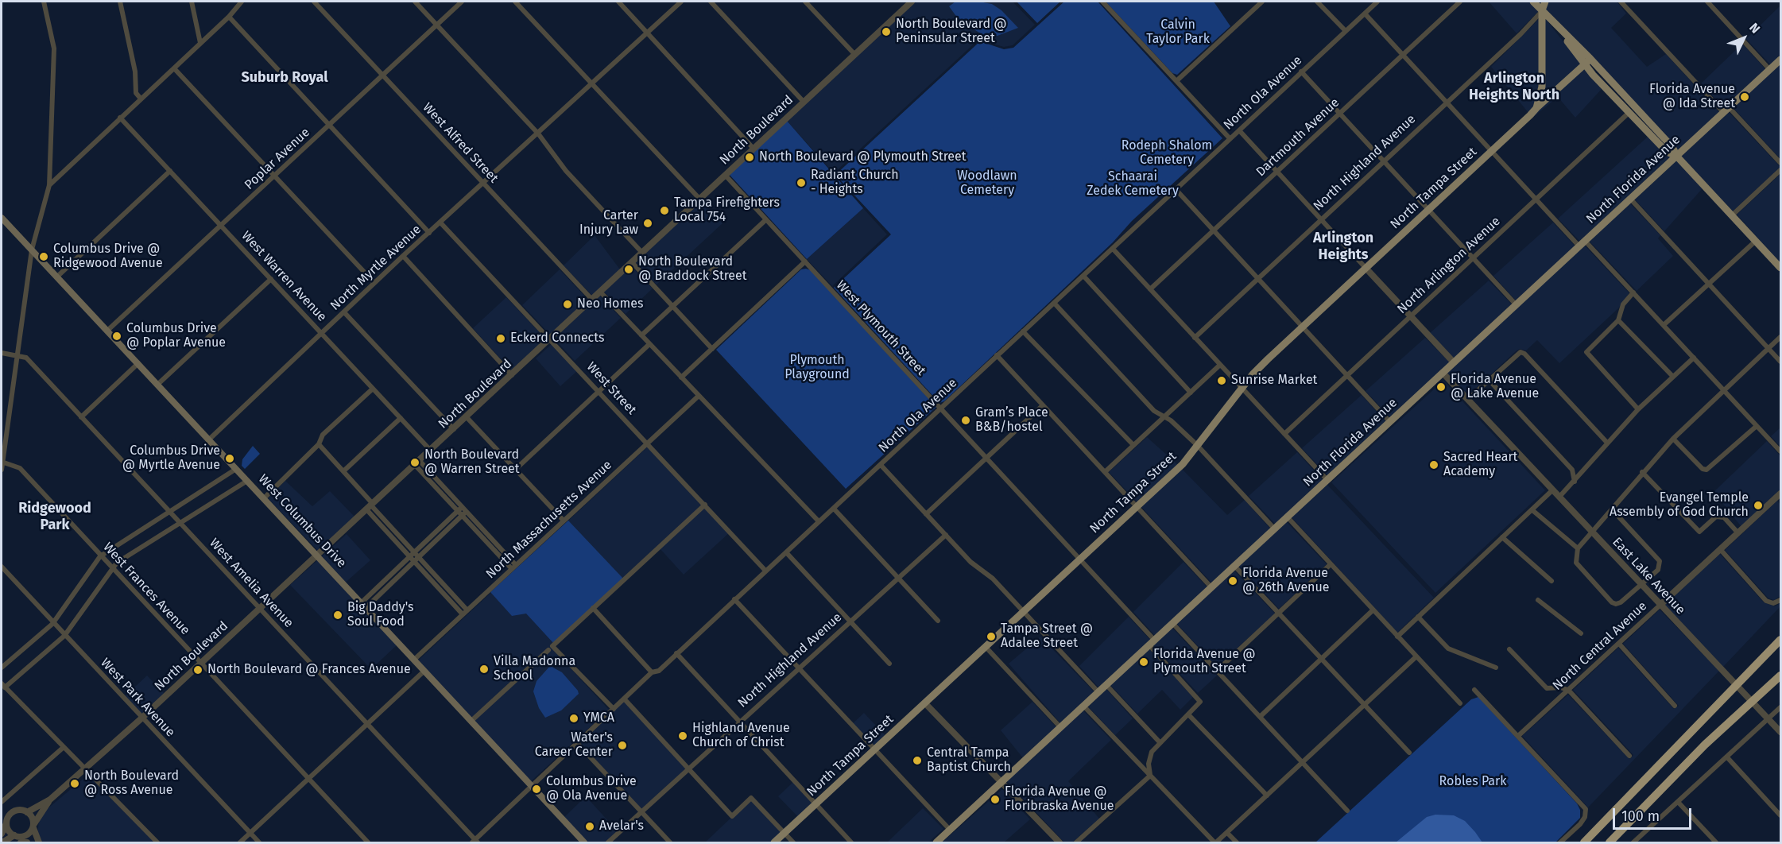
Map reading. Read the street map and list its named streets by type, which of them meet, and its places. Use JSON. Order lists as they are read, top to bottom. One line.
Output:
{"streets":{"main road":["North Highland Avenue","North Florida Avenue","North Tampa Street","West Columbus Drive"],"street":["North Ola Avenue","North Boulevard","Dartmouth Avenue","West Alfred Street","Poplar Avenue","North Arlington Avenue","North Myrtle Avenue","West Warren Avenue","West Plymouth Street","West Street","North Massachusetts Avenue","East Lake Avenue","West Amelia Avenue","West Frances Avenue","North Central Avenue","West Park Avenue"]},"crossings":[["North Ola Avenue","West Plymouth Street"],["North Ola Avenue","West Street"],["North Ola Avenue","West Columbus Drive"],["North Ola Avenue","West Amelia Avenue"],["North Boulevard","West Alfred Street"],["North Boulevard","West Warren Avenue"],["North Boulevard","West Plymouth Street"],["North Boulevard","West Street"],["North Boulevard","West Columbus Drive"],["North Boulevard","West Amelia Avenue"],["North Boulevard","West Frances Avenue"],["North Boulevard","West Park Avenue"],["West Alfred Street","Poplar Avenue"],["West Alfred Street","North Myrtle Avenue"],["Poplar Avenue","West Warren Avenue"],["Poplar Avenue","West Columbus Drive"],["North Florida Avenue","West Plymouth Street"],["North Florida Avenue","East Lake Avenue"],["North Tampa Street","West Plymouth Street"],["North Myrtle Avenue","West Warren Avenue"],["North Myrtle Avenue","West Street"],["North Myrtle Avenue","West Columbus Drive"],["West Street","North Massachusetts Avenue"],["North Massachusetts Avenue","West Columbus Drive"],["East Lake Avenue","North Central Avenue"]],"districts":["Suburb Royal","Arlington Heights North","Arlington Heights","Ridgewood Park"],"parks":["Calvin Taylor Park","Rodeph Shalom Cemetery","Woodlawn Cemetery","Schaarai Zedek Cemetery","Plymouth Playground","Robles Park"],"places":["North Boulevard @ Peninsular Street","Florida Avenue @ Ida Street","North Boulevard @ Plymouth Street","Radiant Church - Heights","Tampa Firefighters Local 754","Carter Injury Law","Columbus Drive @ Ridgewood Avenue","North Boulevard @ Braddock Street","Neo Homes","Columbus Drive @ Poplar Avenue","Eckerd Connects","Sunrise Market","Florida Avenue @ Lake Avenue","Gram’s Place B&B/hostel","Columbus Drive @ Myrtle Avenue","North Boulevard @ Warren Street","Sacred Heart Academy","Evangel Temple Assembly of God Church","Florida Avenue @ 26th Avenue","Big Daddy's Soul Food","Tampa Street @ Adalee Street","Florida Avenue @ Plymouth Street","Villa Madonna School","North Boulevard @ Frances Avenue","YMCA","Highland Avenue Church of Christ","Water's Career Center","Central Tampa Baptist Church","North Boulevard @ Ross Avenue","Columbus Drive @ Ola Avenue","Florida Avenue @ Floribraska Avenue","Avelar's"],"scale_bar":"100 m","north":"top right"}
